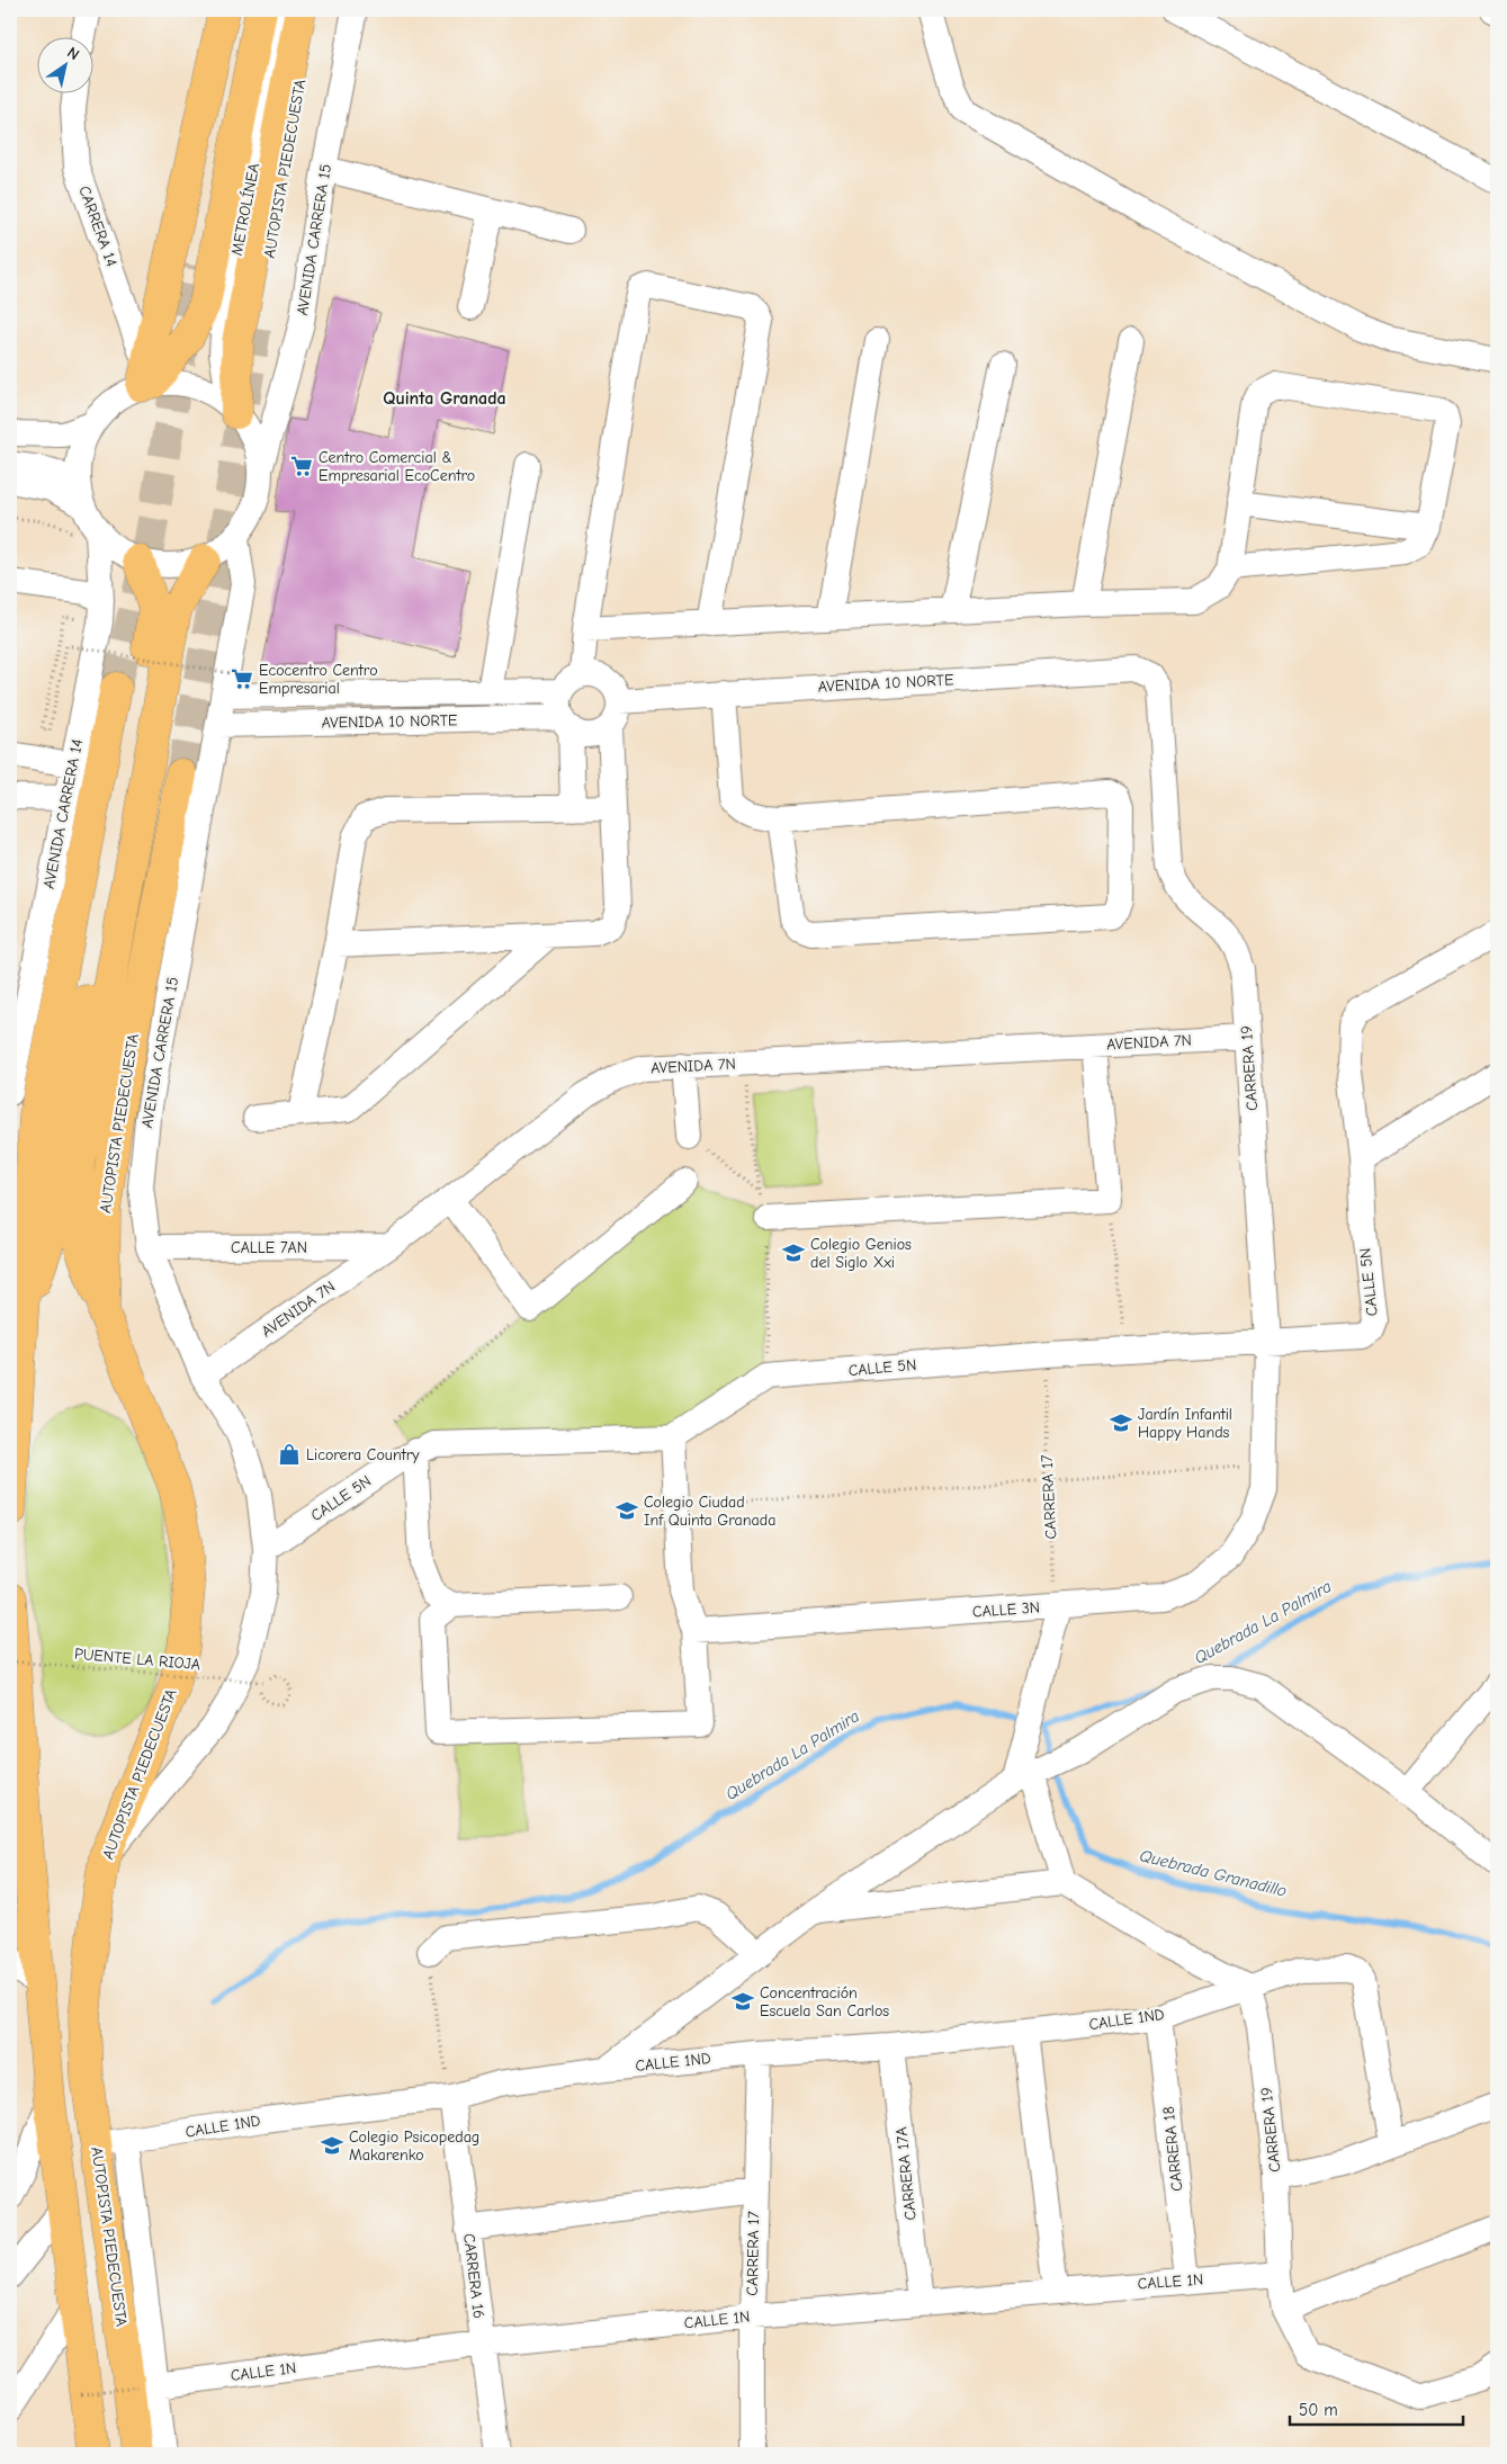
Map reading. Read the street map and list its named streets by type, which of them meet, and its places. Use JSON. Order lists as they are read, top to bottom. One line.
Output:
{"streets":{"highway":["AUTOPISTA PIEDECUESTA"],"street":["METROLÍNEA","CARRERA 14","AVENIDA CARRERA 15","AVENIDA 10 NORTE","AVENIDA CARRERA 14","AVENIDA 7N","CARRERA 19","CALLE 7AN","CALLE 5N","CARRERA 17","CALLE 3N","CALLE 1ND","CARRERA 18","CARRERA 17A","CARRERA 16","CALLE 1N"],"path":["PUENTE LA RIOJA"]},"crossings":[["AUTOPISTA PIEDECUESTA","AVENIDA CARRERA 15"],["AUTOPISTA PIEDECUESTA","CALLE 1ND"],["METROLÍNEA","CARRERA 14"],["METROLÍNEA","AVENIDA CARRERA 15"],["METROLÍNEA","AVENIDA CARRERA 14"],["CARRERA 14","AVENIDA CARRERA 15"],["CARRERA 14","AVENIDA CARRERA 14"],["AVENIDA CARRERA 15","AVENIDA 10 NORTE"],["AVENIDA CARRERA 15","AVENIDA CARRERA 14"],["AVENIDA CARRERA 15","AVENIDA 7N"],["AVENIDA CARRERA 15","CALLE 7AN"],["AVENIDA CARRERA 15","CALLE 5N"],["AVENIDA 10 NORTE","CARRERA 19"],["AVENIDA 7N","CARRERA 19"],["AVENIDA 7N","CALLE 7AN"],["CARRERA 19","CALLE 5N"],["CARRERA 19","CALLE 3N"],["CARRERA 19","CALLE 1ND"],["CARRERA 19","CALLE 1N"],["CALLE 5N","CARRERA 17"],["CARRERA 17","CALLE 3N"],["CARRERA 17","CALLE 1ND"],["CARRERA 17","CALLE 1N"],["CALLE 1ND","CARRERA 18"],["CALLE 1ND","CARRERA 17A"],["CALLE 1ND","CARRERA 16"],["CARRERA 18","CALLE 1N"],["CARRERA 17A","CALLE 1N"],["CARRERA 16","CALLE 1N"]],"districts":["Quinta Granada"],"water":["Quebrada La Palmira","Quebrada Granadillo"],"places":{"supermarket":["Centro Comercial & Empresarial EcoCentro","Ecocentro Centro Empresarial"],"school or university":["Colegio Genios del Siglo Xxi","Jardín Infantil Happy Hands","Colegio Ciudad Inf Quinta Granada","Concentración Escuela San Carlos","Colegio Psicopedag Makarenko"],"shop":["Licorera Country"]},"scale_bar":"50 m","north":"top right"}
